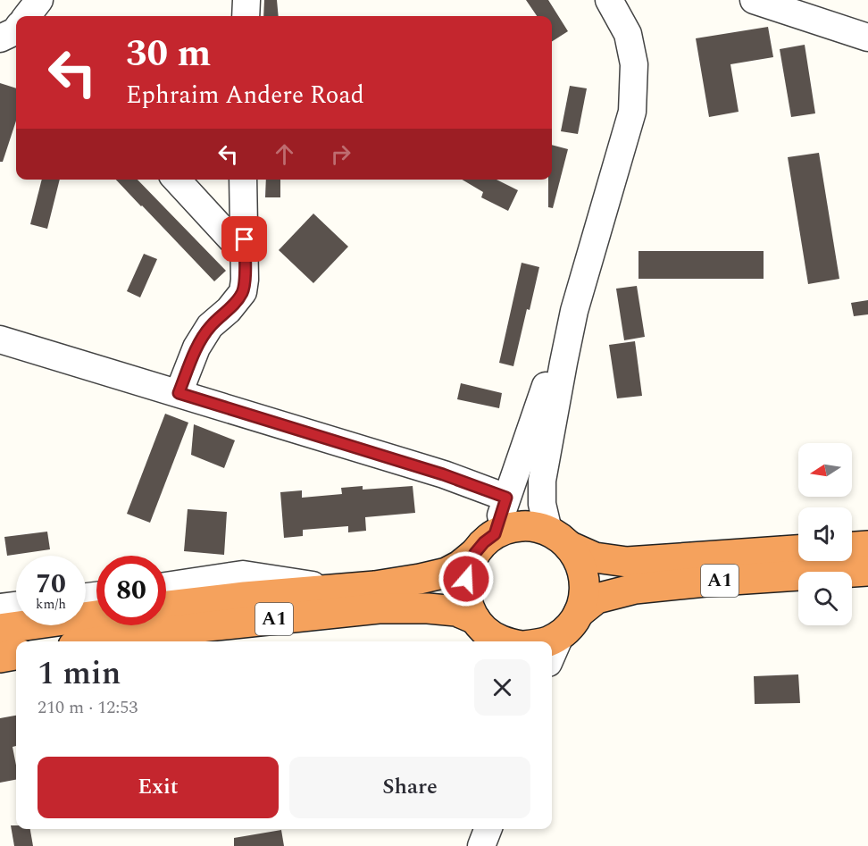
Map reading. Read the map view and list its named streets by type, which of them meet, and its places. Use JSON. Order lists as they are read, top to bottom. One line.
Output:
{"streets":{"highway":["A1"]},"north":"left","page":{"turn":["30 m","Ephraim Andere Road"],"speed":"70 km/h","limit":"80","heading":["1 min","210 m · 12:53"],"buttons":["Exit","Share"]}}
